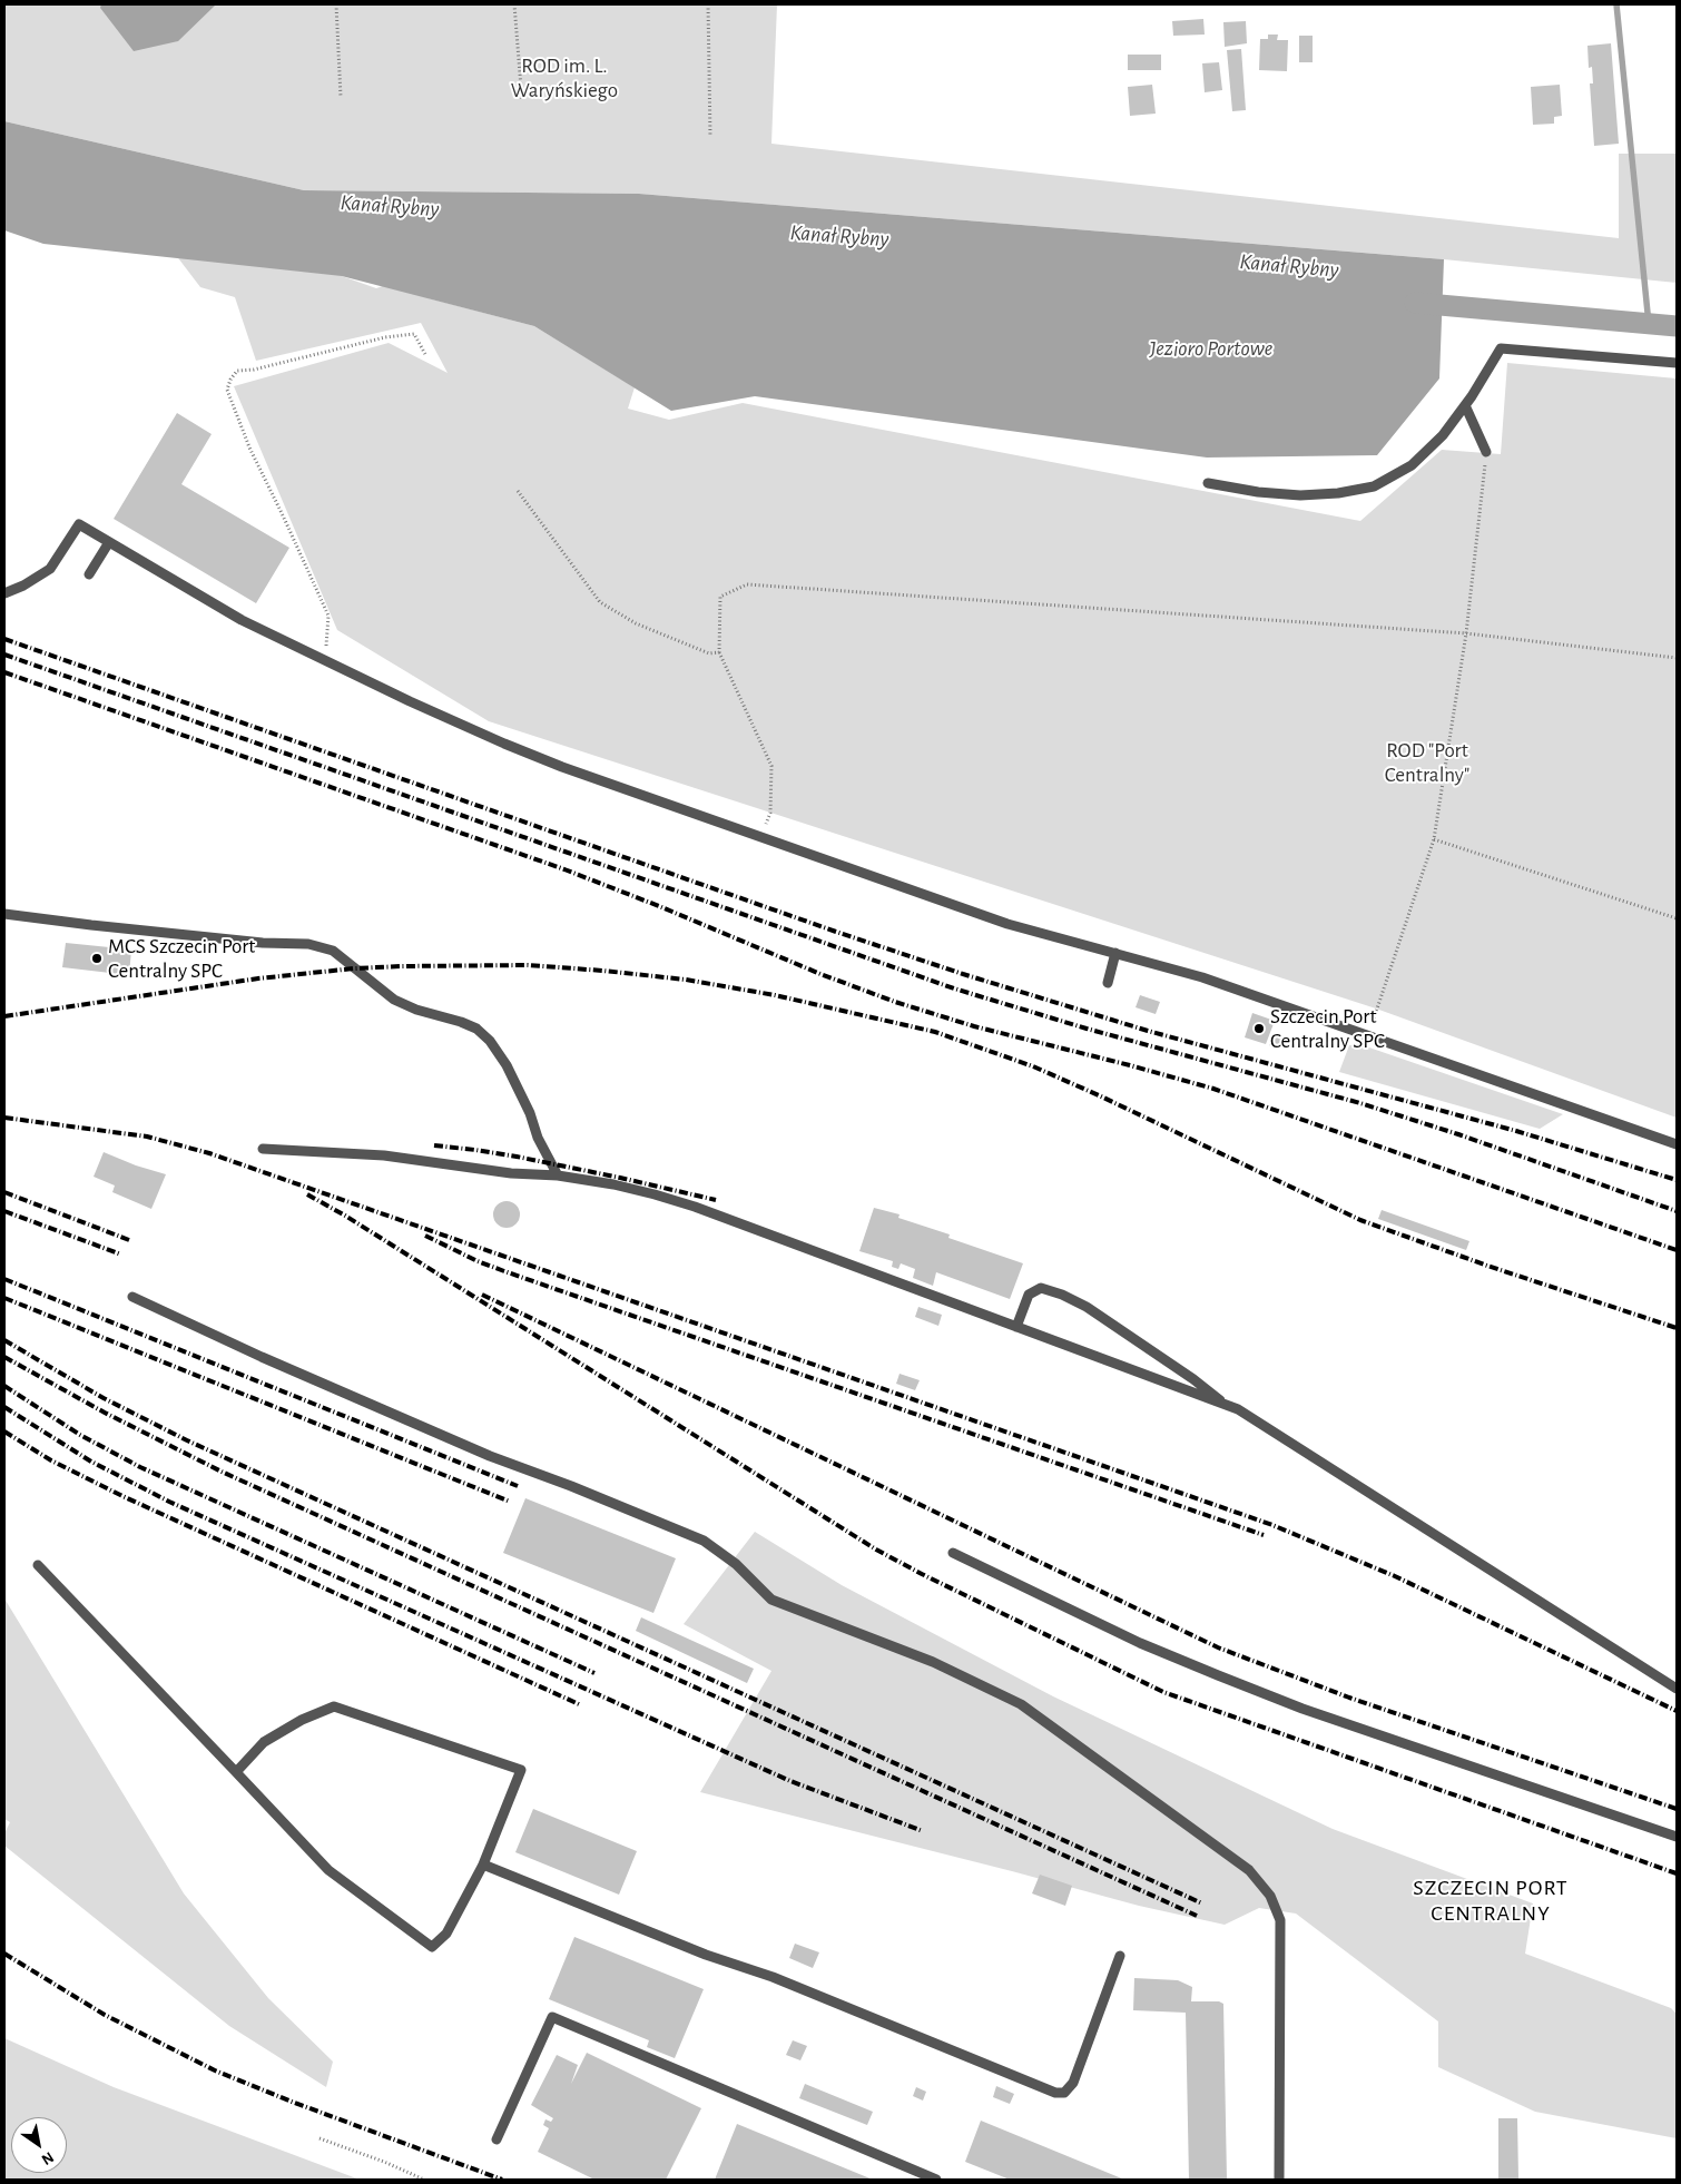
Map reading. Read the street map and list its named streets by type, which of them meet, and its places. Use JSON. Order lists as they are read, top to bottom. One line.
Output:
{"districts":["SZCZECIN PORT CENTRALNY"],"water":["Kanał Rybny","Jezioro Portowe"],"parks":["ROD im. L. Waryńskiego","ROD \"Port Centralny\""],"places":["MCS Szczecin Port Centralny SPC","Szczecin Port Centralny SPC"],"north":"bottom right"}
